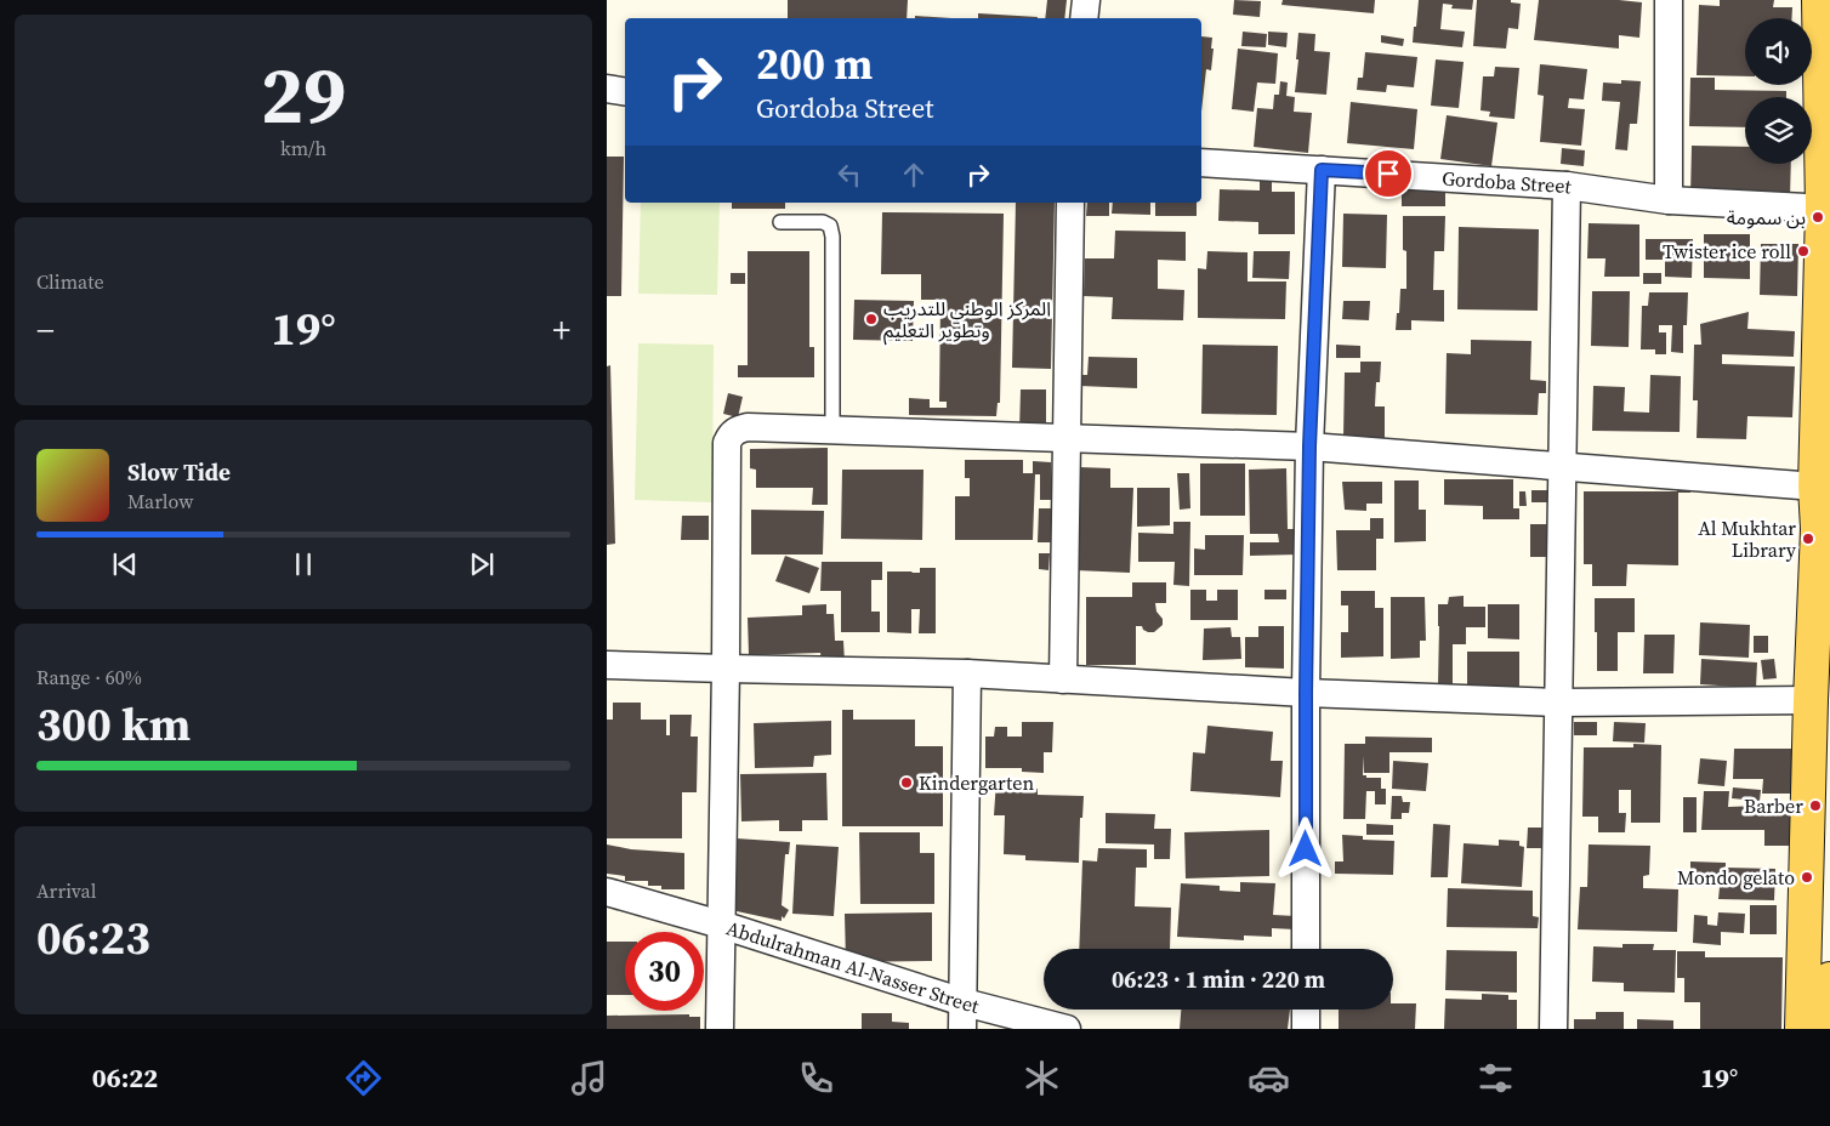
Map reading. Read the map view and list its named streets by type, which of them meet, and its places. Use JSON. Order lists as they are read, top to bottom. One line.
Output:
{"streets":{"street":["Gordoba Street","Abdulrahman Al-Nasser Street"]},"places":["بن سمومة","Twister ice roll","المركز الوطني للتدريب وتطوير التعليم","Al Mukhtar Library","Kindergarten","Barber","Mondo gelato"],"page":{"tile":[["29","km/h"],"Climate",["Range · 60%","300 km"],["Arrival","06:23"]],"turn":["200 m","Gordoba Street"],"heat":["−","19°","+"],"song":["Slow Tide","Marlow"],"limit":"30","trip":"06:23 · 1 min · 220 m","tabs":["06:22","19°"]}}
